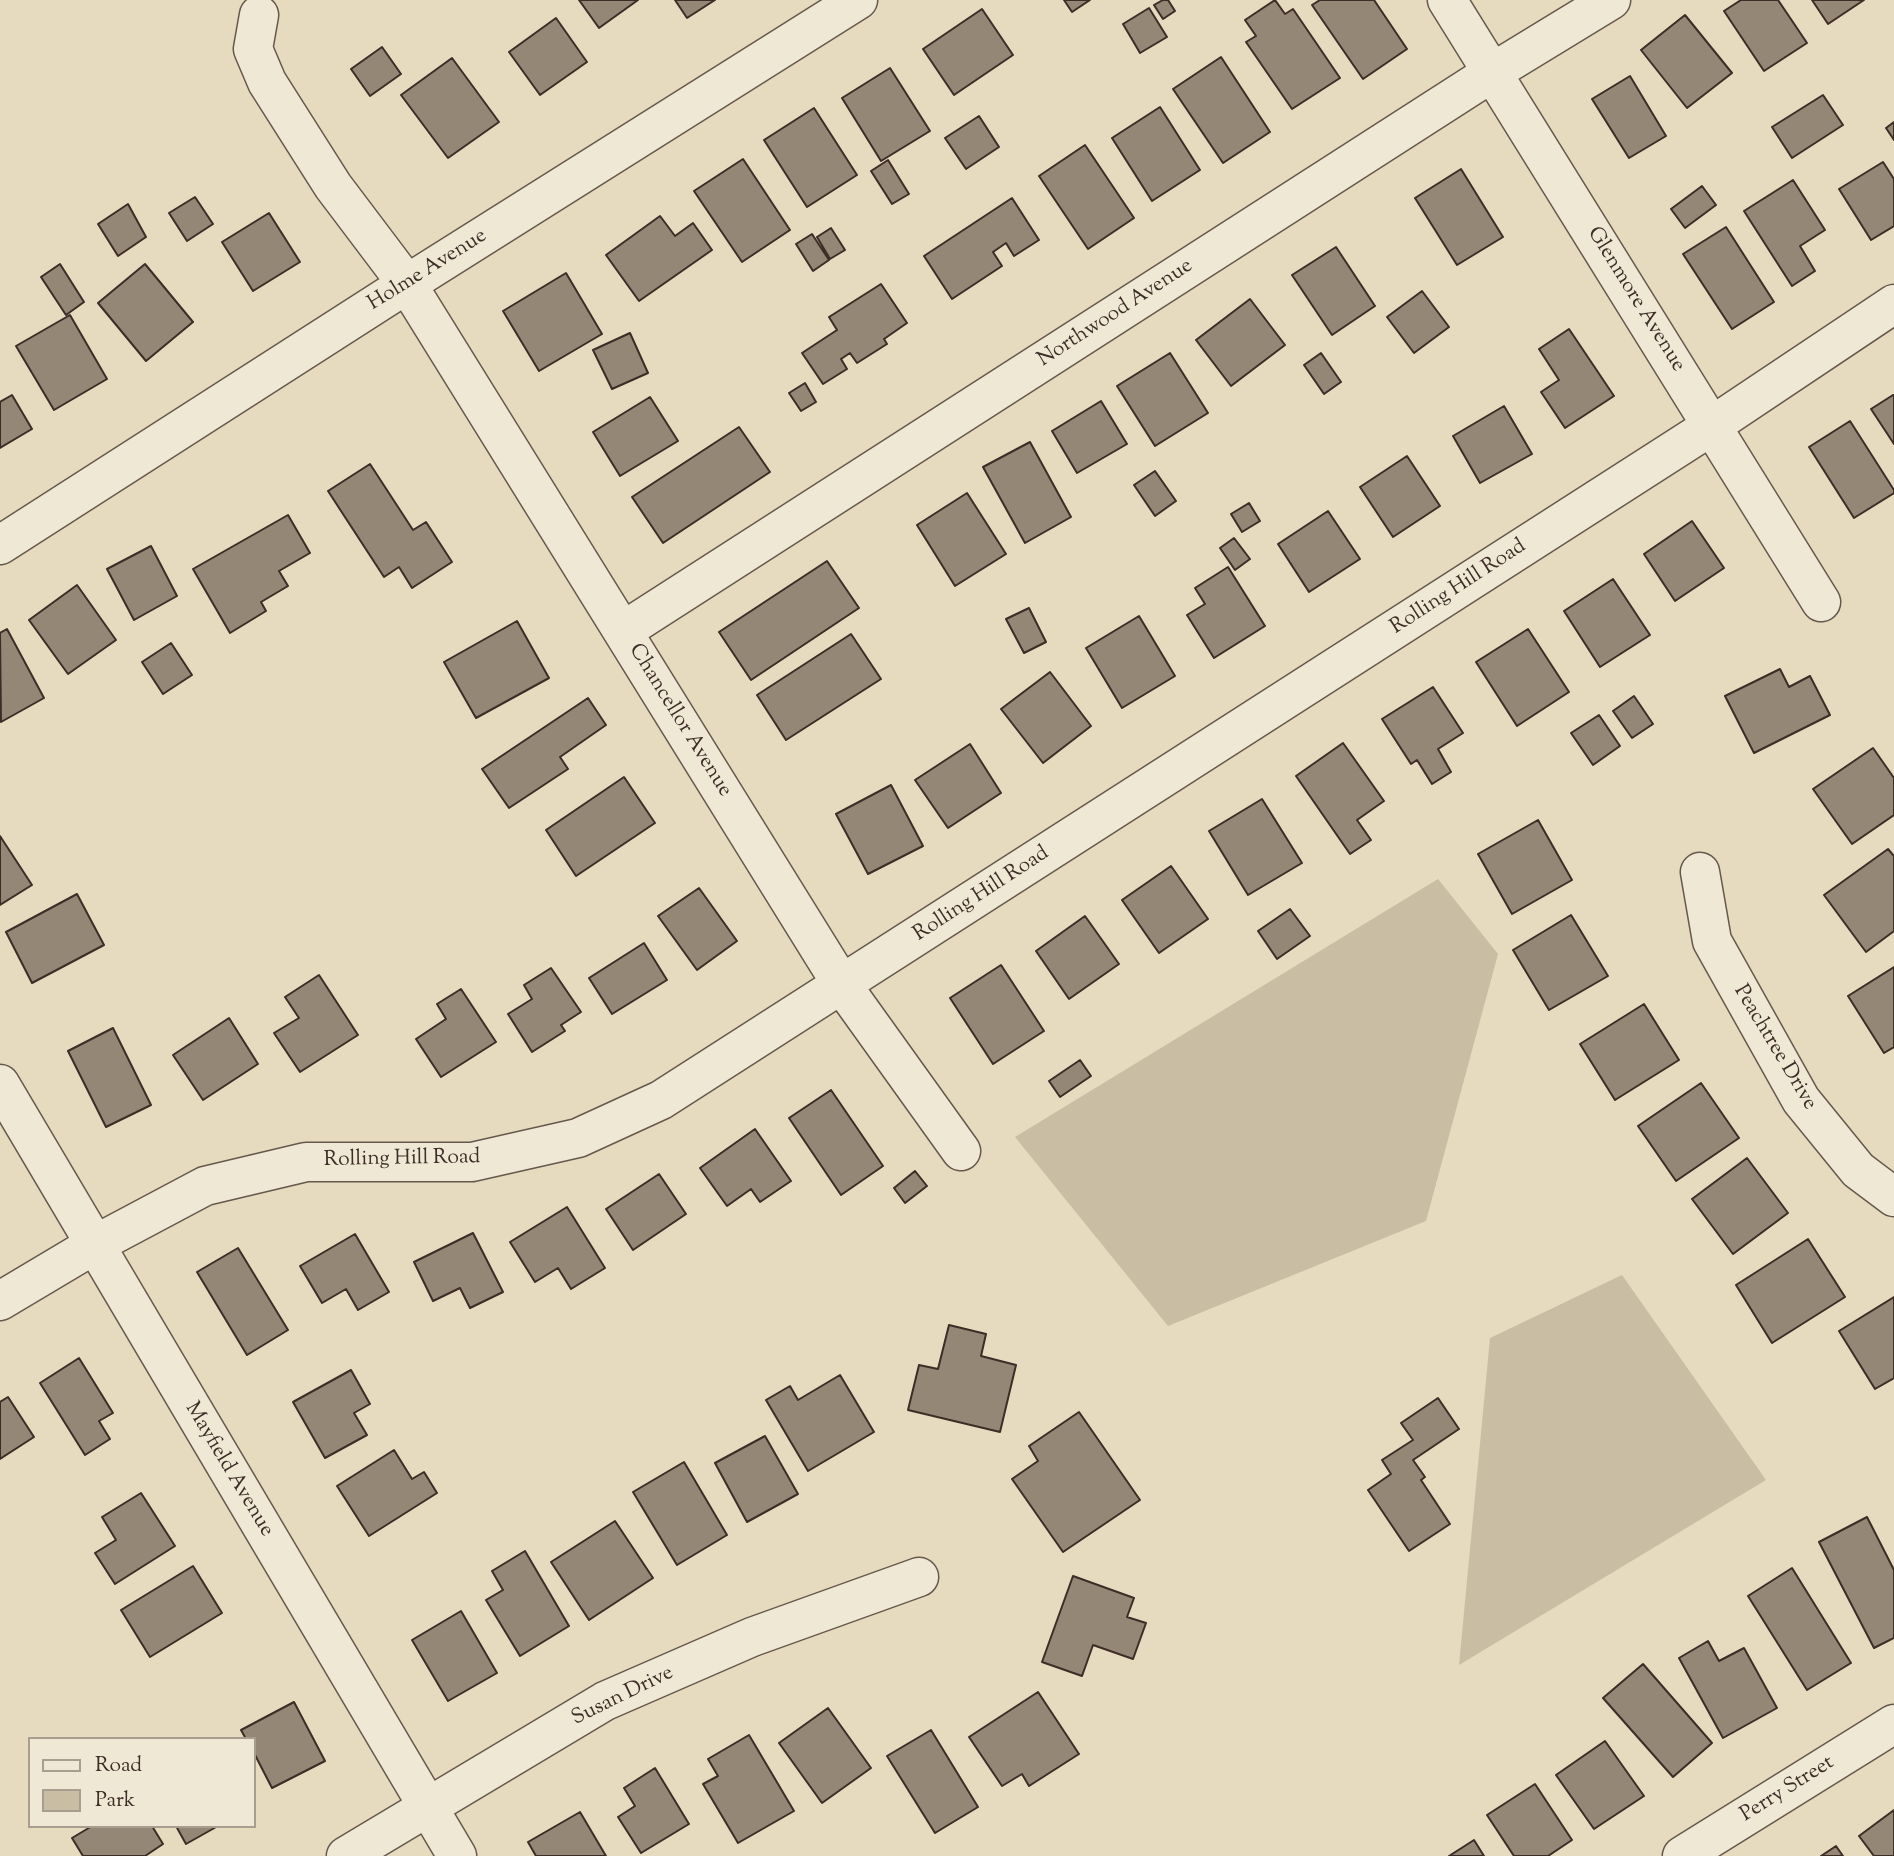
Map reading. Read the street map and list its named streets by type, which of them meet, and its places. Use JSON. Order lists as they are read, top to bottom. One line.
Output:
{"streets":{"street":["Holme Avenue","Glenmore Avenue","Northwood Avenue","Rolling Hill Road","Chancellor Avenue","Peachtree Drive","Mayfield Avenue","Susan Drive","Perry Street"]},"crossings":[["Holme Avenue","Chancellor Avenue"],["Glenmore Avenue","Northwood Avenue"],["Glenmore Avenue","Rolling Hill Road"],["Northwood Avenue","Chancellor Avenue"],["Rolling Hill Road","Chancellor Avenue"],["Rolling Hill Road","Mayfield Avenue"],["Mayfield Avenue","Susan Drive"]],"legend":["Road","Park"]}
